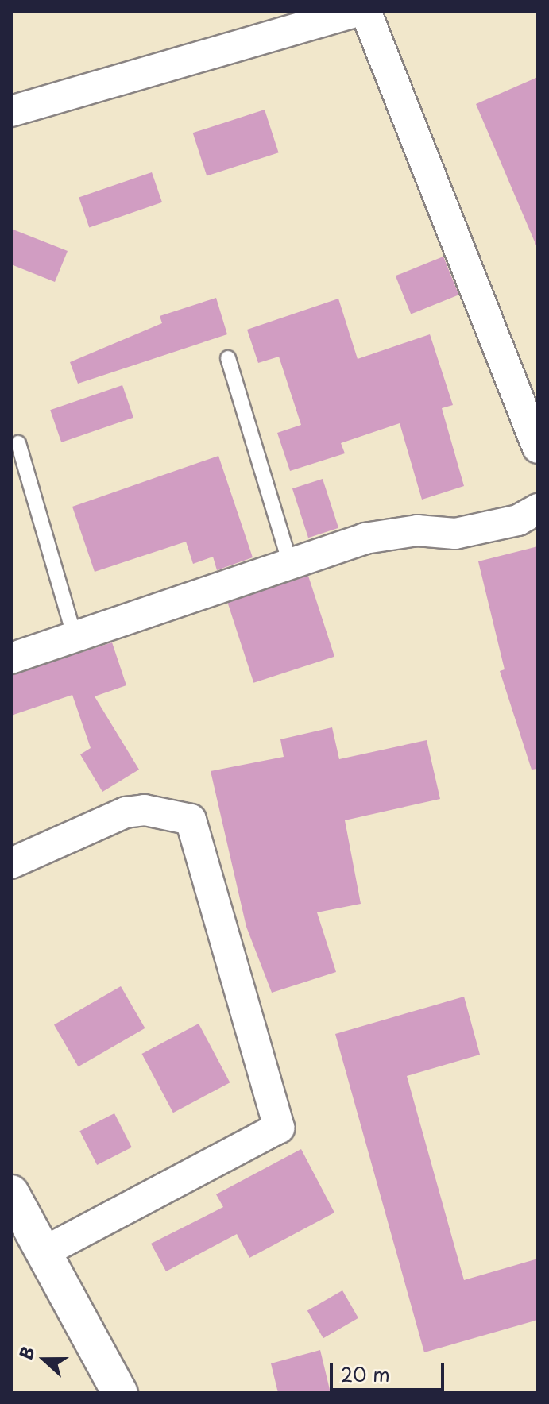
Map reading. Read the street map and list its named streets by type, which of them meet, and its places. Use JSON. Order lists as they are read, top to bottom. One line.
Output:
{"scale_bar":"20 m","north":"left"}
